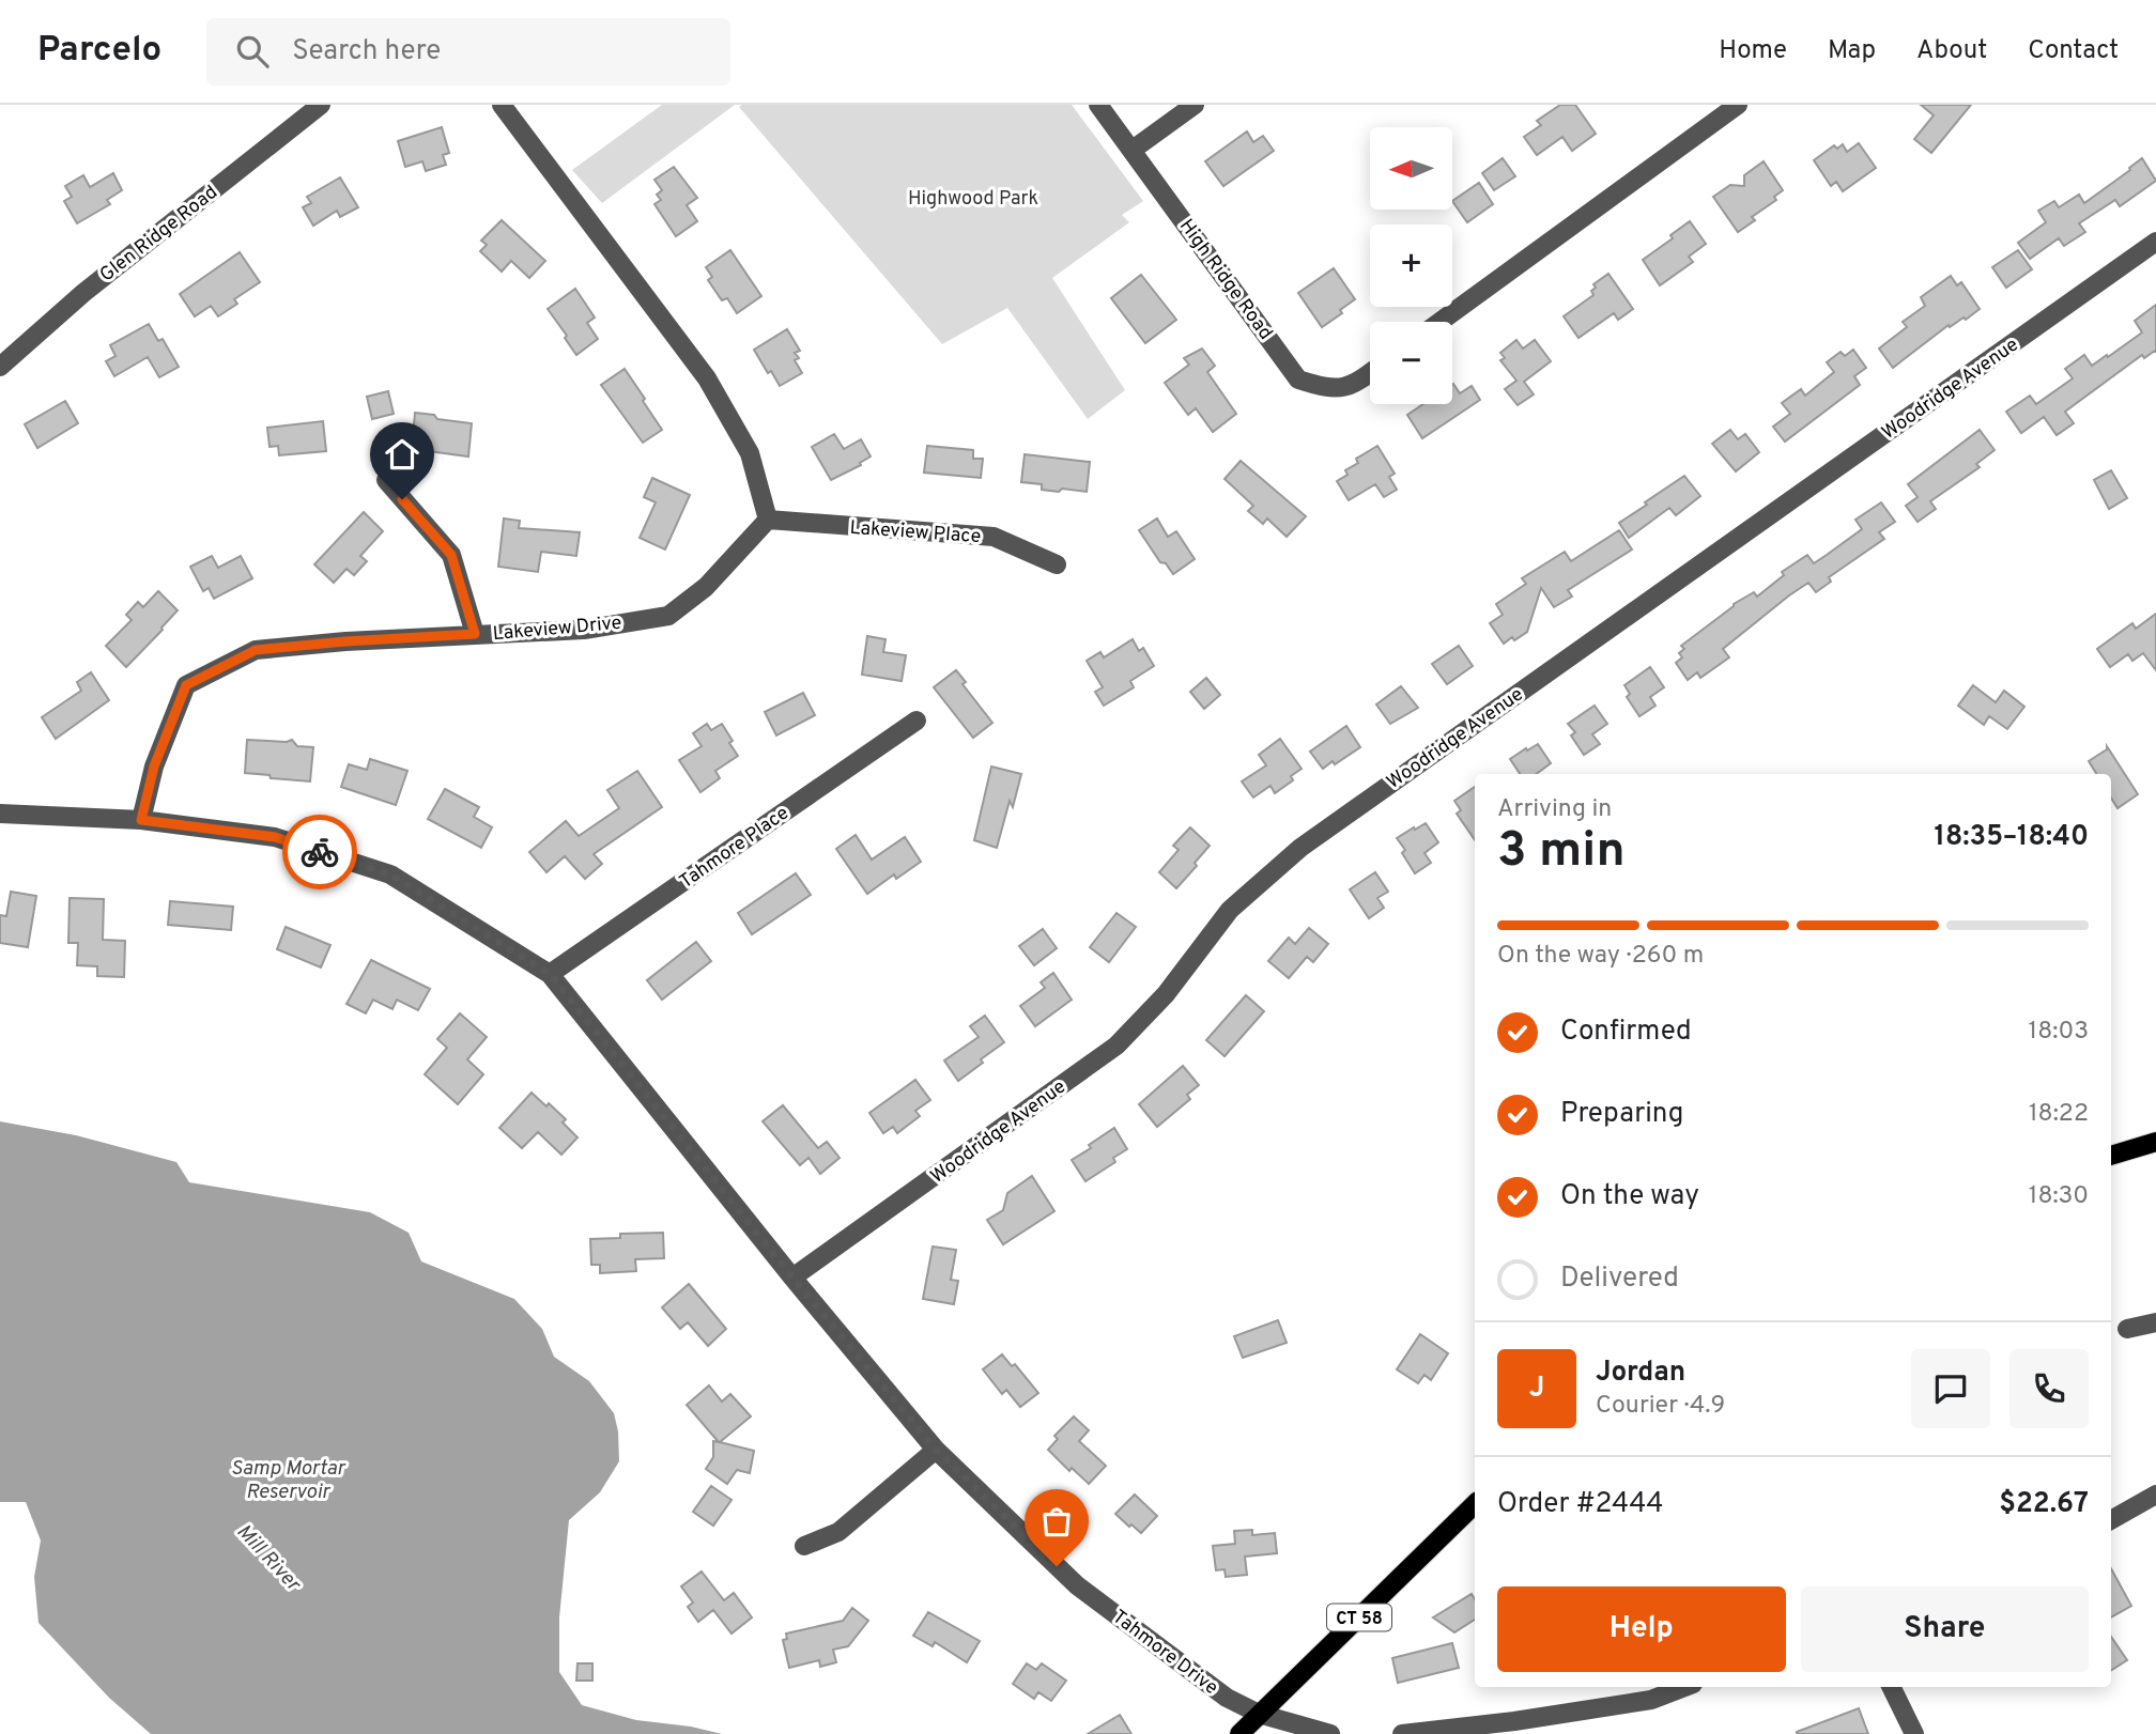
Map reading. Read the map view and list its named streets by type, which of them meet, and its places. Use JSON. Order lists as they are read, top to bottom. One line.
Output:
{"streets":{"main road":["CT 58"],"street":["Glen Ridge Road","High Ridge Road","Woodridge Avenue","Lakeview Place","Lakeview Drive","Tahmore Place","Tahmore Drive"]},"crossings":[["Woodridge Avenue","Tahmore Drive"],["Lakeview Place","Lakeview Drive"],["Lakeview Drive","Tahmore Drive"],["Tahmore Place","Tahmore Drive"],["CT 58","Tahmore Drive"]],"water":["Samp Mortar Reservoir","Mill River"],"parks":["Highwood Park"],"north":"left","page":{"header":"Parcelo","search":"Search here","nav":["Home","Map","About","Contact"],"map_buttons":["+","−"],"heading":["3 min","Arriving in","18:35–18:40"],"panel":["Jordan","Courier · 4.9","Order #2444","$22.67"],"bar":"On the way · 260 m","list":[["Confirmed","18:03"],["Preparing","18:22"],["On the way","18:30"],"Delivered"],"round":"J","buttons":["Help","Share"]}}
